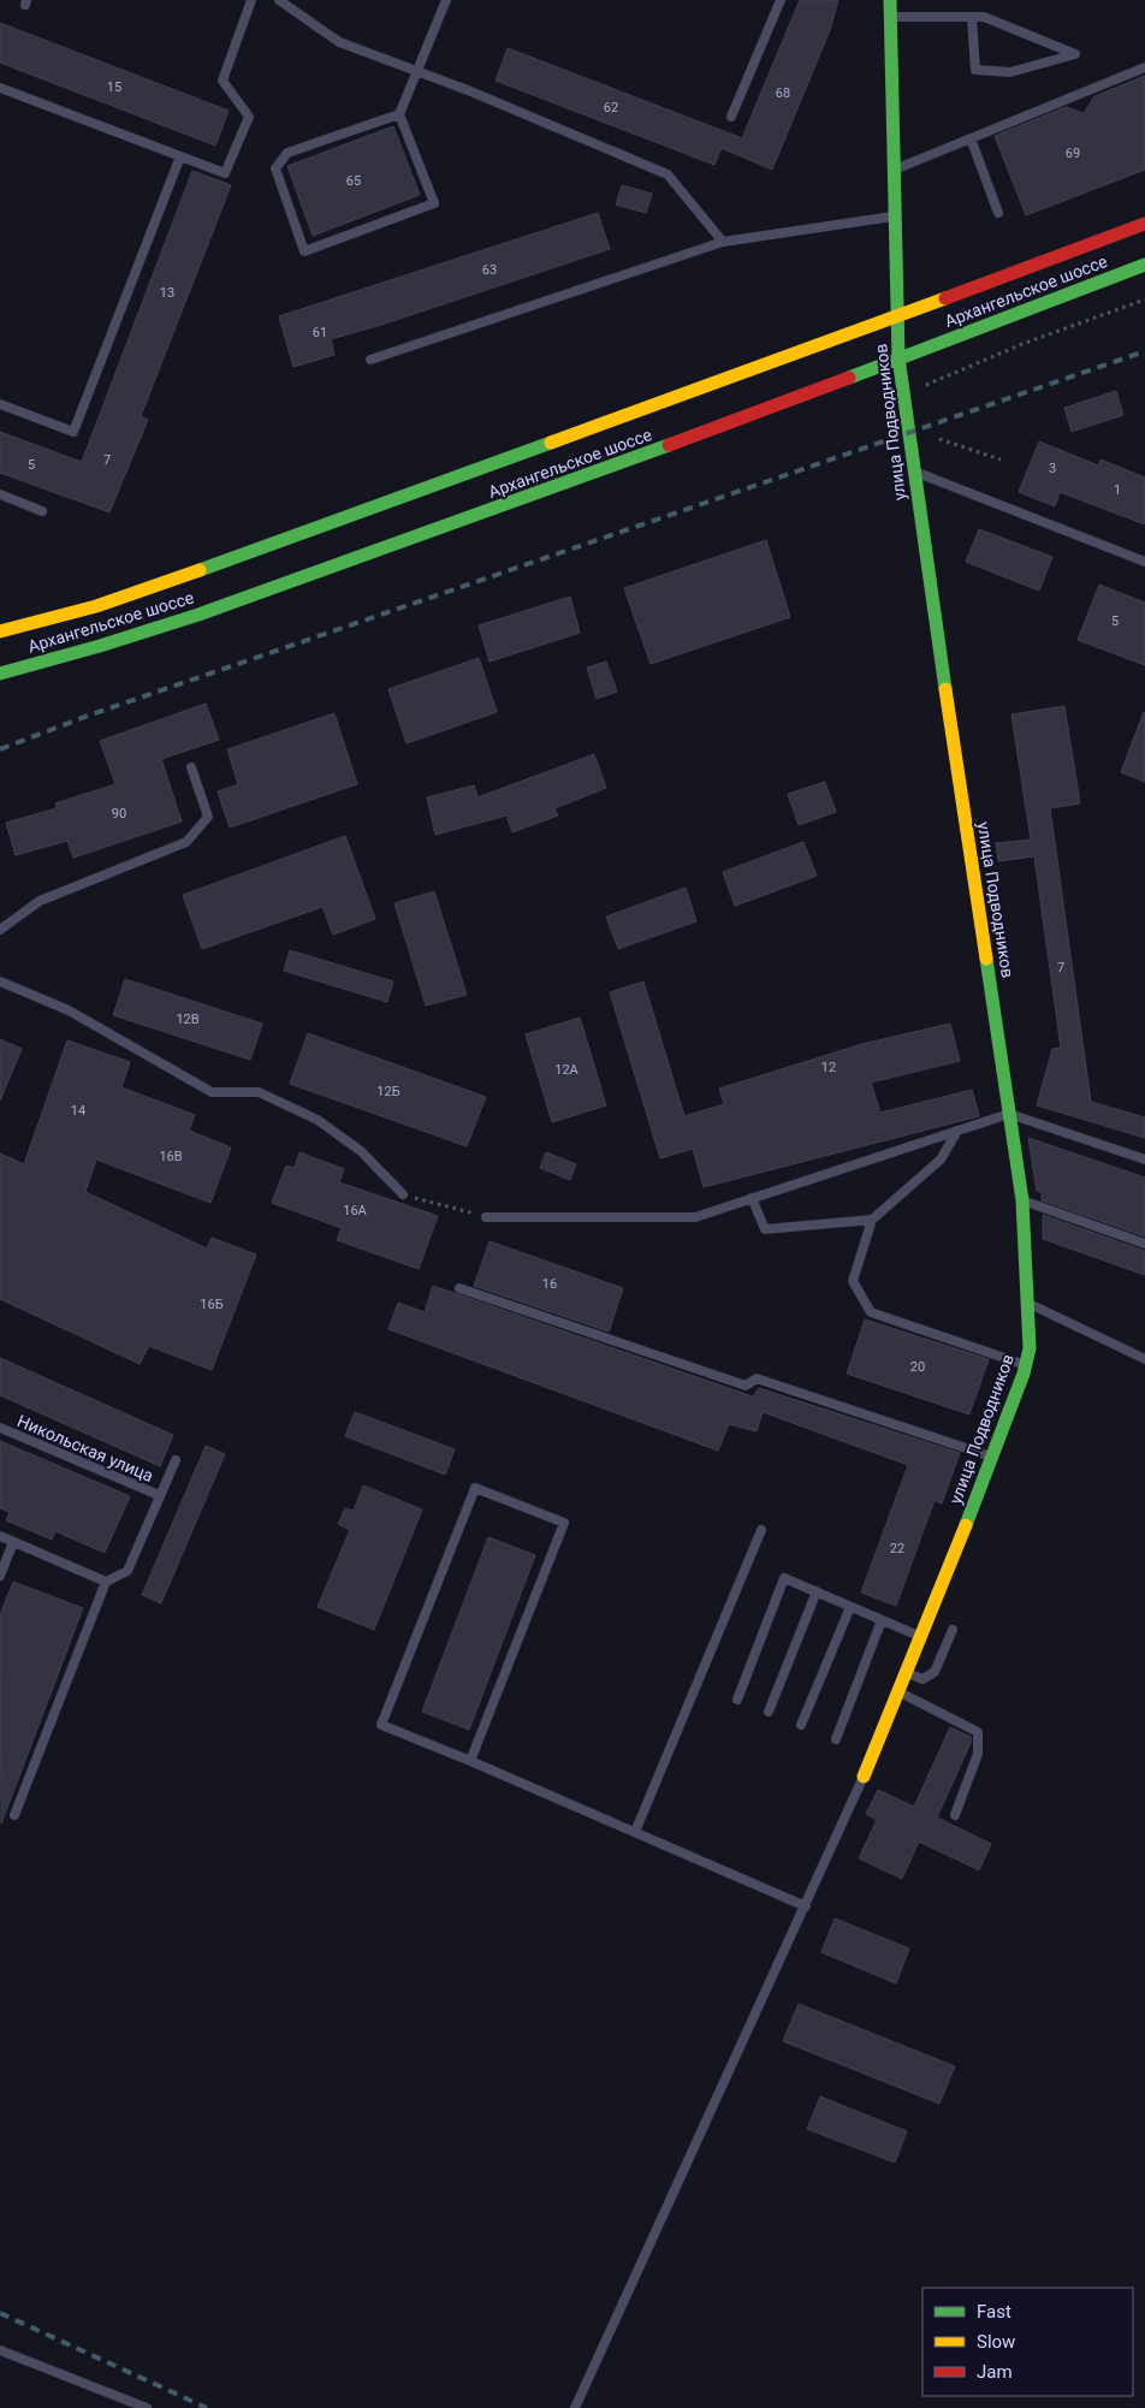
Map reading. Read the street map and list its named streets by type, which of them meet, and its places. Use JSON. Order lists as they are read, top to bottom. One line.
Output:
{"streets":{"main road":["Архангельское шоссе","улица Подводников"],"lane":["Никольская улица"]},"crossings":[["Архангельское шоссе","улица Подводников"]],"house_numbers":["15","68","62","69","65","63","13","61","7","5","3","1","5","90","7","12В","12","12А","12Б","14","16В","16А","16","16Б","20","22"],"legend":["Fast","Slow","Jam"]}
